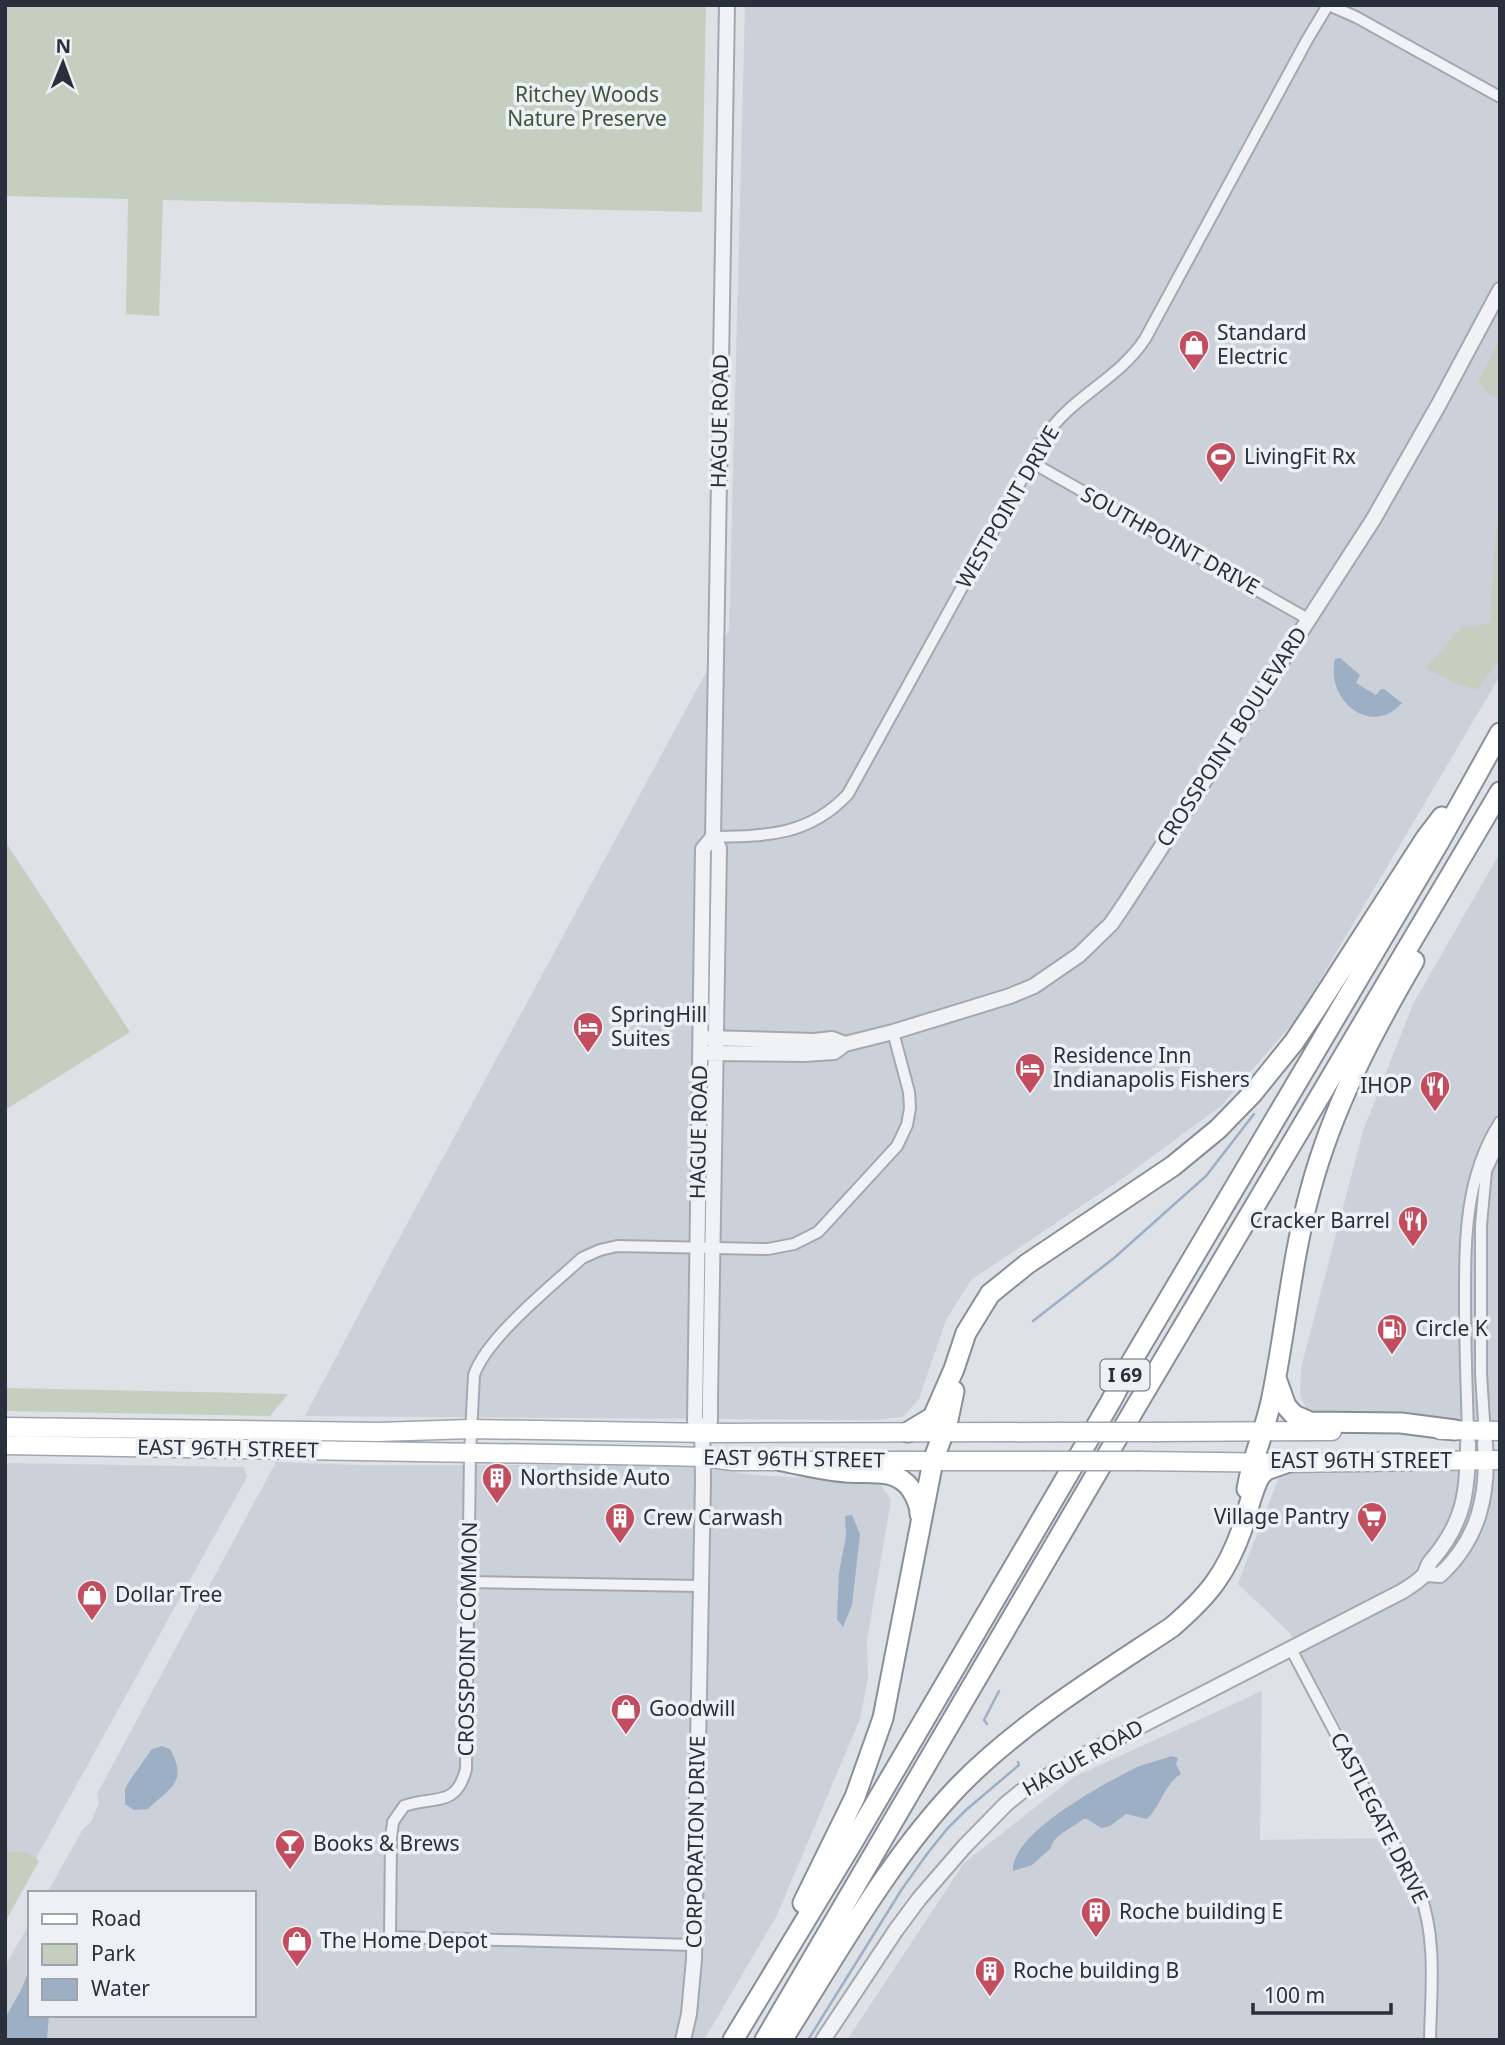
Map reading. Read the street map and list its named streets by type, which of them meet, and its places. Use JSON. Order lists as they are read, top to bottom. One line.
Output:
{"streets":{"highway":["I 69"],"main road":["EAST 96TH STREET"],"street":["HAGUE ROAD","WESTPOINT DRIVE","SOUTHPOINT DRIVE","CROSSPOINT BOULEVARD","CROSSPOINT COMMON","CASTLEGATE DRIVE","CORPORATION DRIVE"]},"crossings":[["HAGUE ROAD","WESTPOINT DRIVE"],["HAGUE ROAD","CROSSPOINT BOULEVARD"],["HAGUE ROAD","EAST 96TH STREET"],["HAGUE ROAD","CROSSPOINT COMMON"],["HAGUE ROAD","CASTLEGATE DRIVE"],["HAGUE ROAD","CORPORATION DRIVE"],["WESTPOINT DRIVE","SOUTHPOINT DRIVE"],["SOUTHPOINT DRIVE","CROSSPOINT BOULEVARD"],["CROSSPOINT BOULEVARD","CROSSPOINT COMMON"],["EAST 96TH STREET","CROSSPOINT COMMON"],["EAST 96TH STREET","CORPORATION DRIVE"],["CROSSPOINT COMMON","CORPORATION DRIVE"]],"parks":["Ritchey Woods Nature Preserve"],"places":{"shop":["Standard Electric","Dollar Tree","Goodwill","The Home Depot"],"sports":["LivingFit Rx"],"hotel":["SpringHill Suites","Residence Inn Indianapolis Fishers"],"restaurant":["IHOP","Cracker Barrel"],"fuel station":["Circle K"],"building":["Northside Auto","Crew Carwash","Roche building E","Roche building B"],"supermarket":["Village Pantry"],"bar":["Books & Brews"]},"legend":["Road","Park","Water"],"scale_bar":"100 m","north":"top"}
